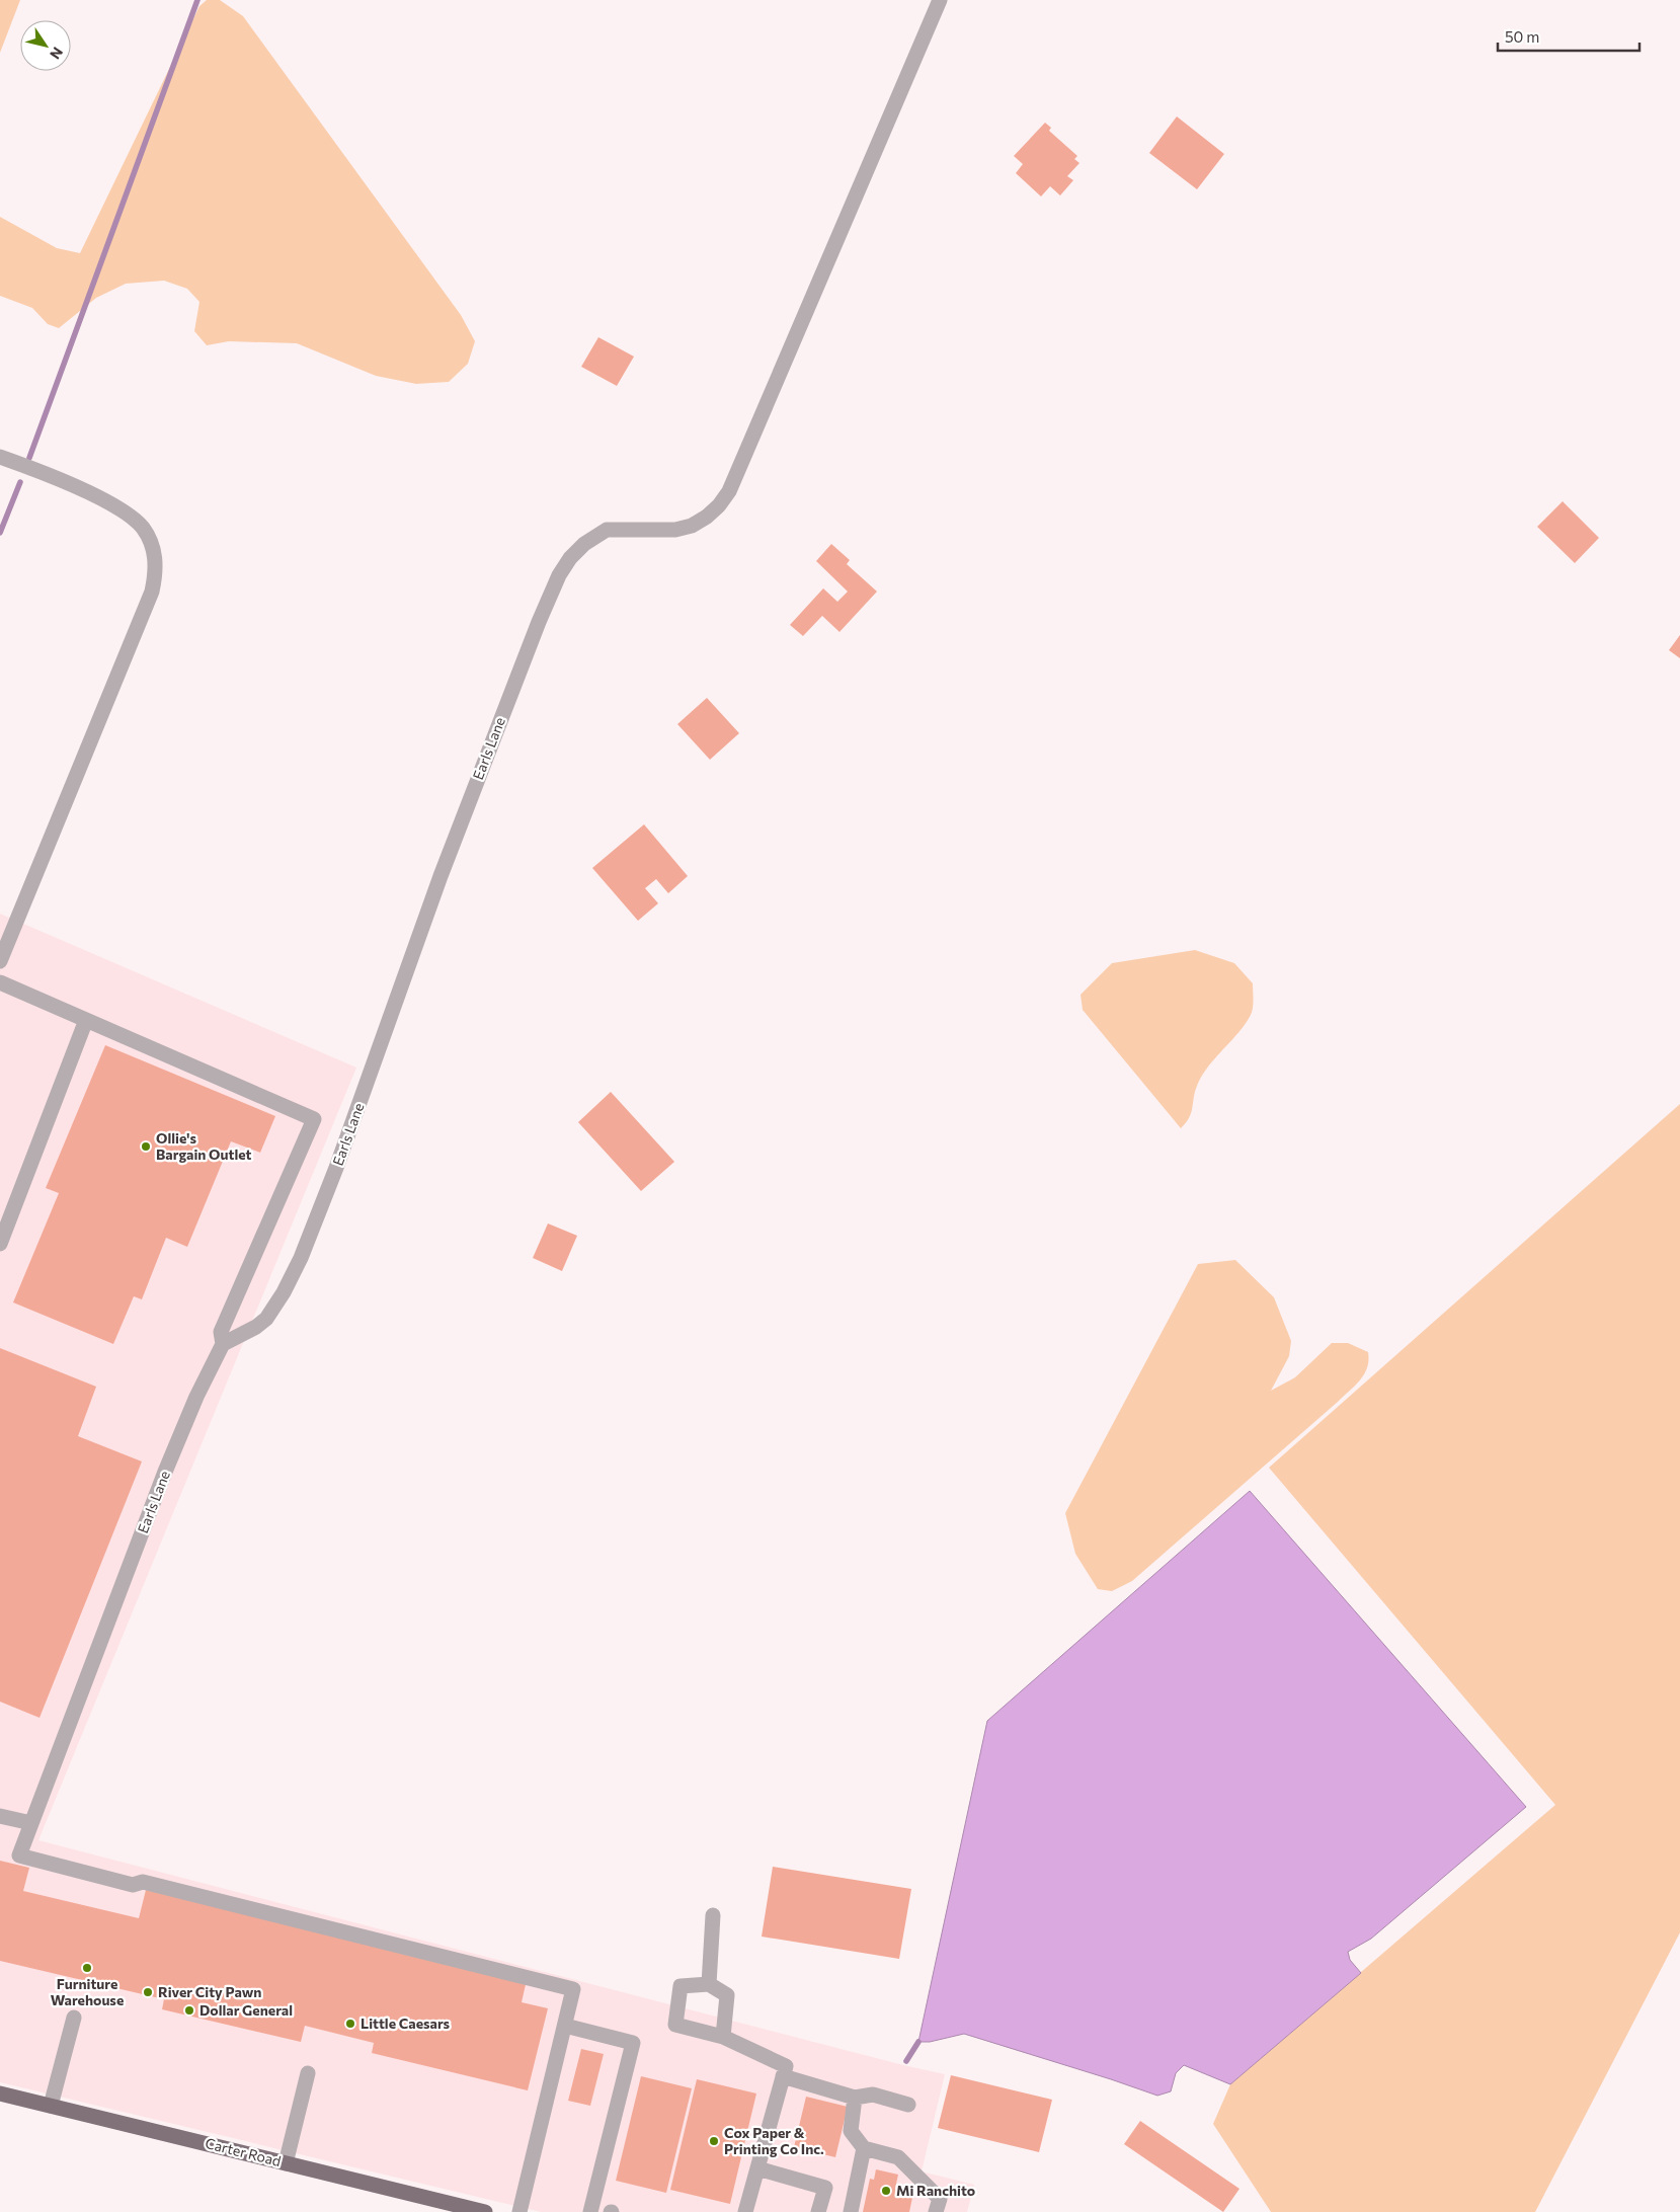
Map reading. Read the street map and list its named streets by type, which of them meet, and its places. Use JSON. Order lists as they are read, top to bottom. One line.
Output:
{"streets":{"main road":["Carter Road"],"street":["Earls Lane"]},"places":["Ollie's Bargain Outlet","Furniture Warehouse","River City Pawn","Dollar General","Little Caesars","Cox Paper & Printing Co Inc.","Mi Ranchito"],"scale_bar":"50 m","north":"bottom right"}
